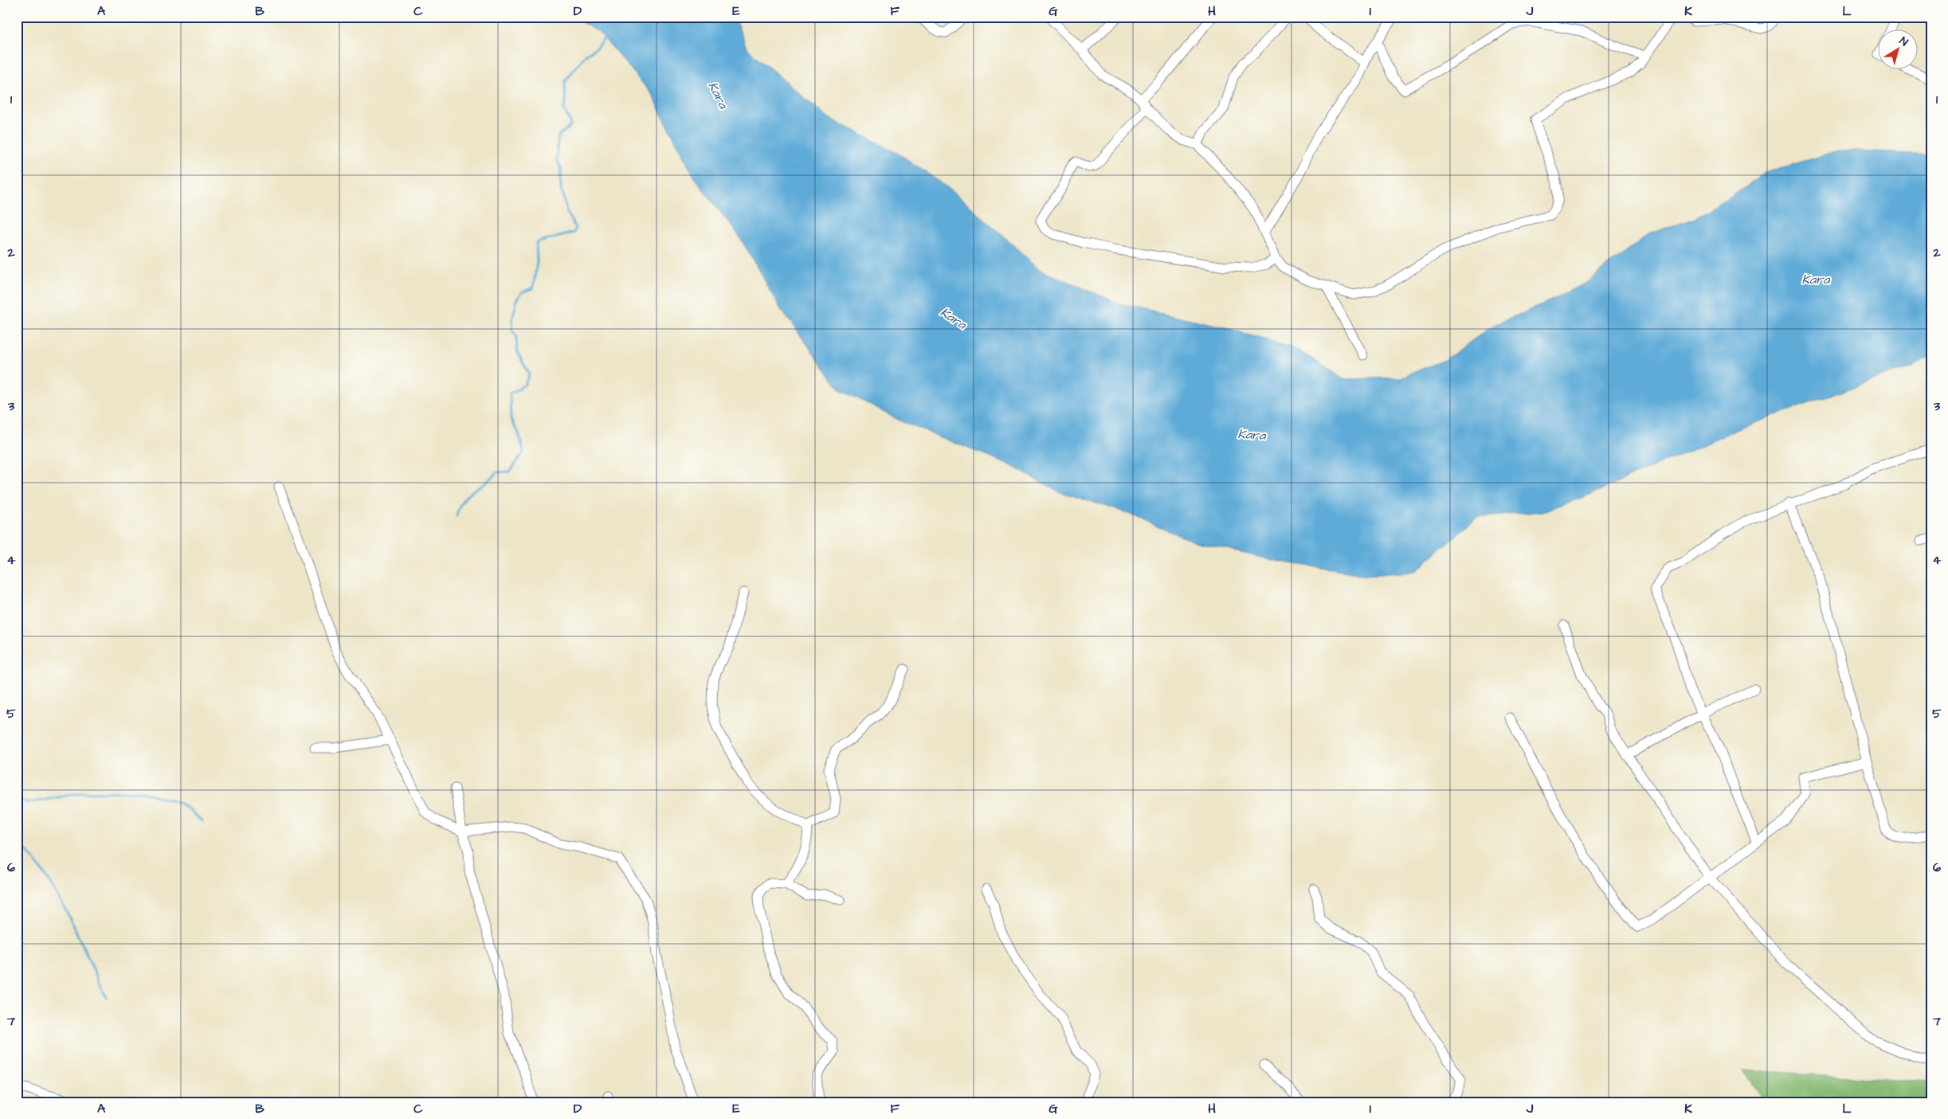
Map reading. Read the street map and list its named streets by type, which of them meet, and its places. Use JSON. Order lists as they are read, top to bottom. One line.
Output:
{"water":["Kara"],"north":"top right","grid":{"columns":["A","B","C","D","E","F","G","H","I","J","K","L"],"rows":["1","2","3","4","5","6","7"]}}
